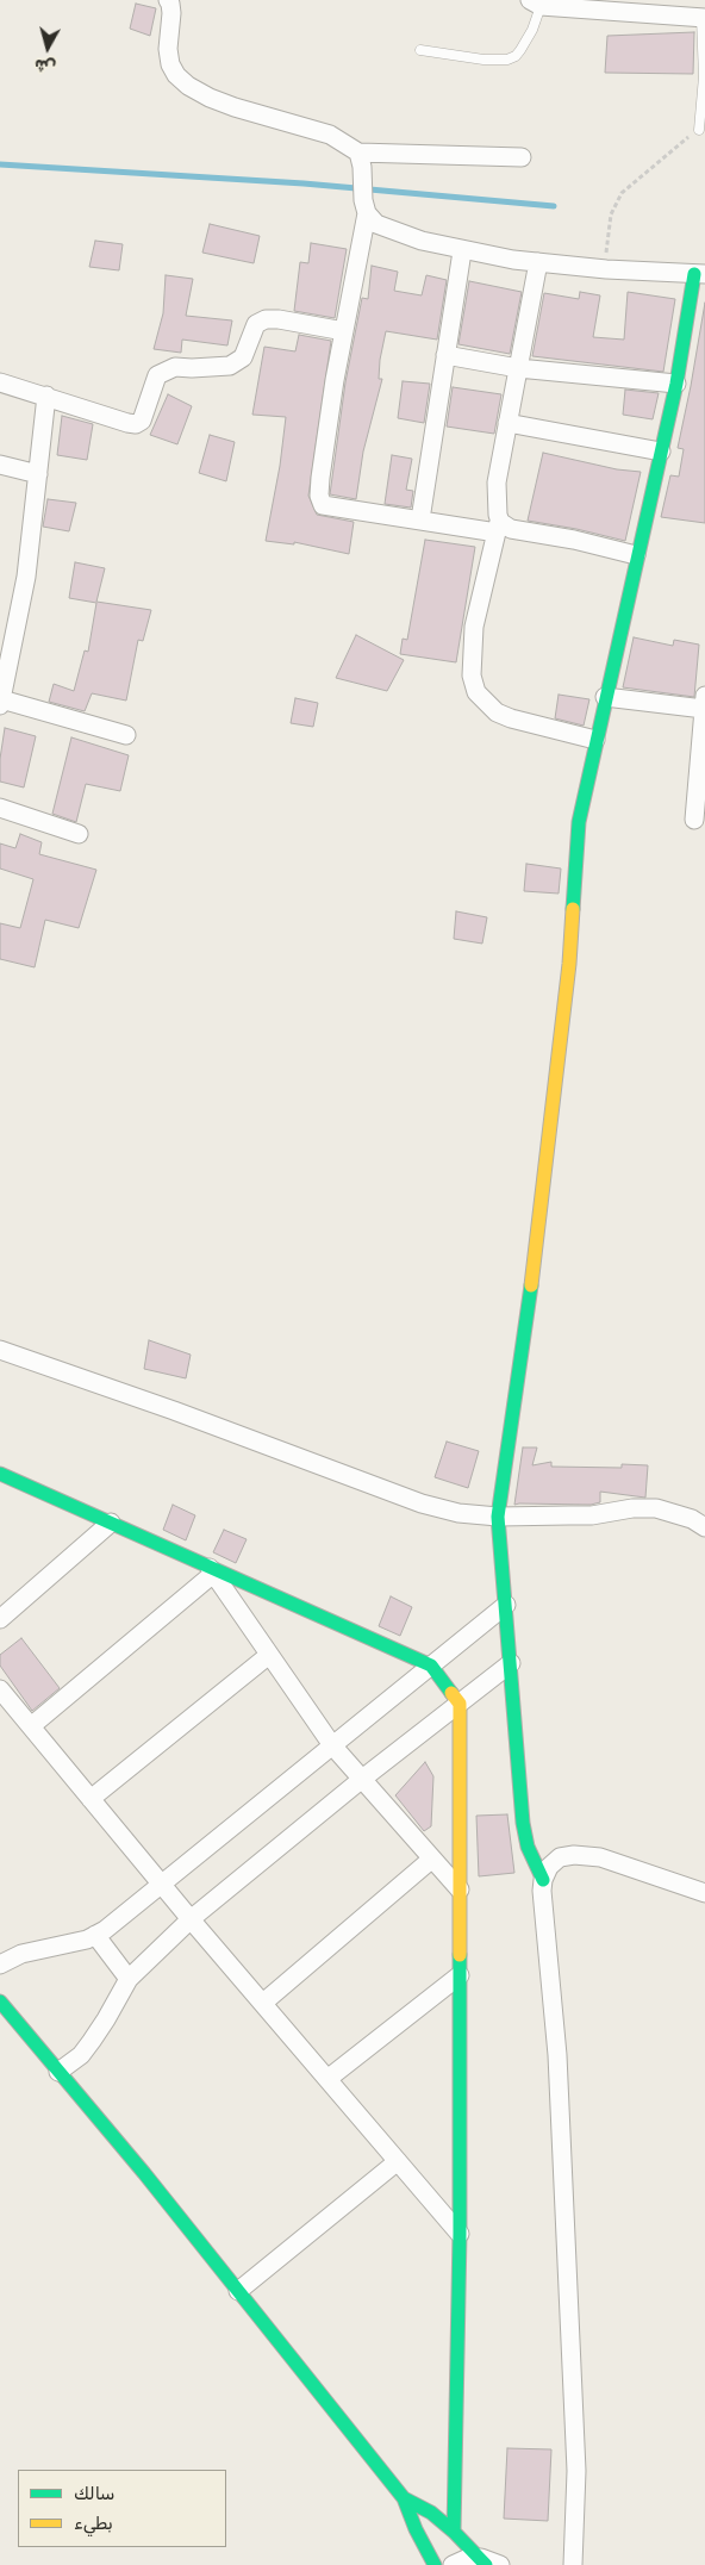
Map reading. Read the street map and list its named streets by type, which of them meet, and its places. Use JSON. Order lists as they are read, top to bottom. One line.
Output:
{"legend":["سالك","بطيء"],"north":"bottom"}
